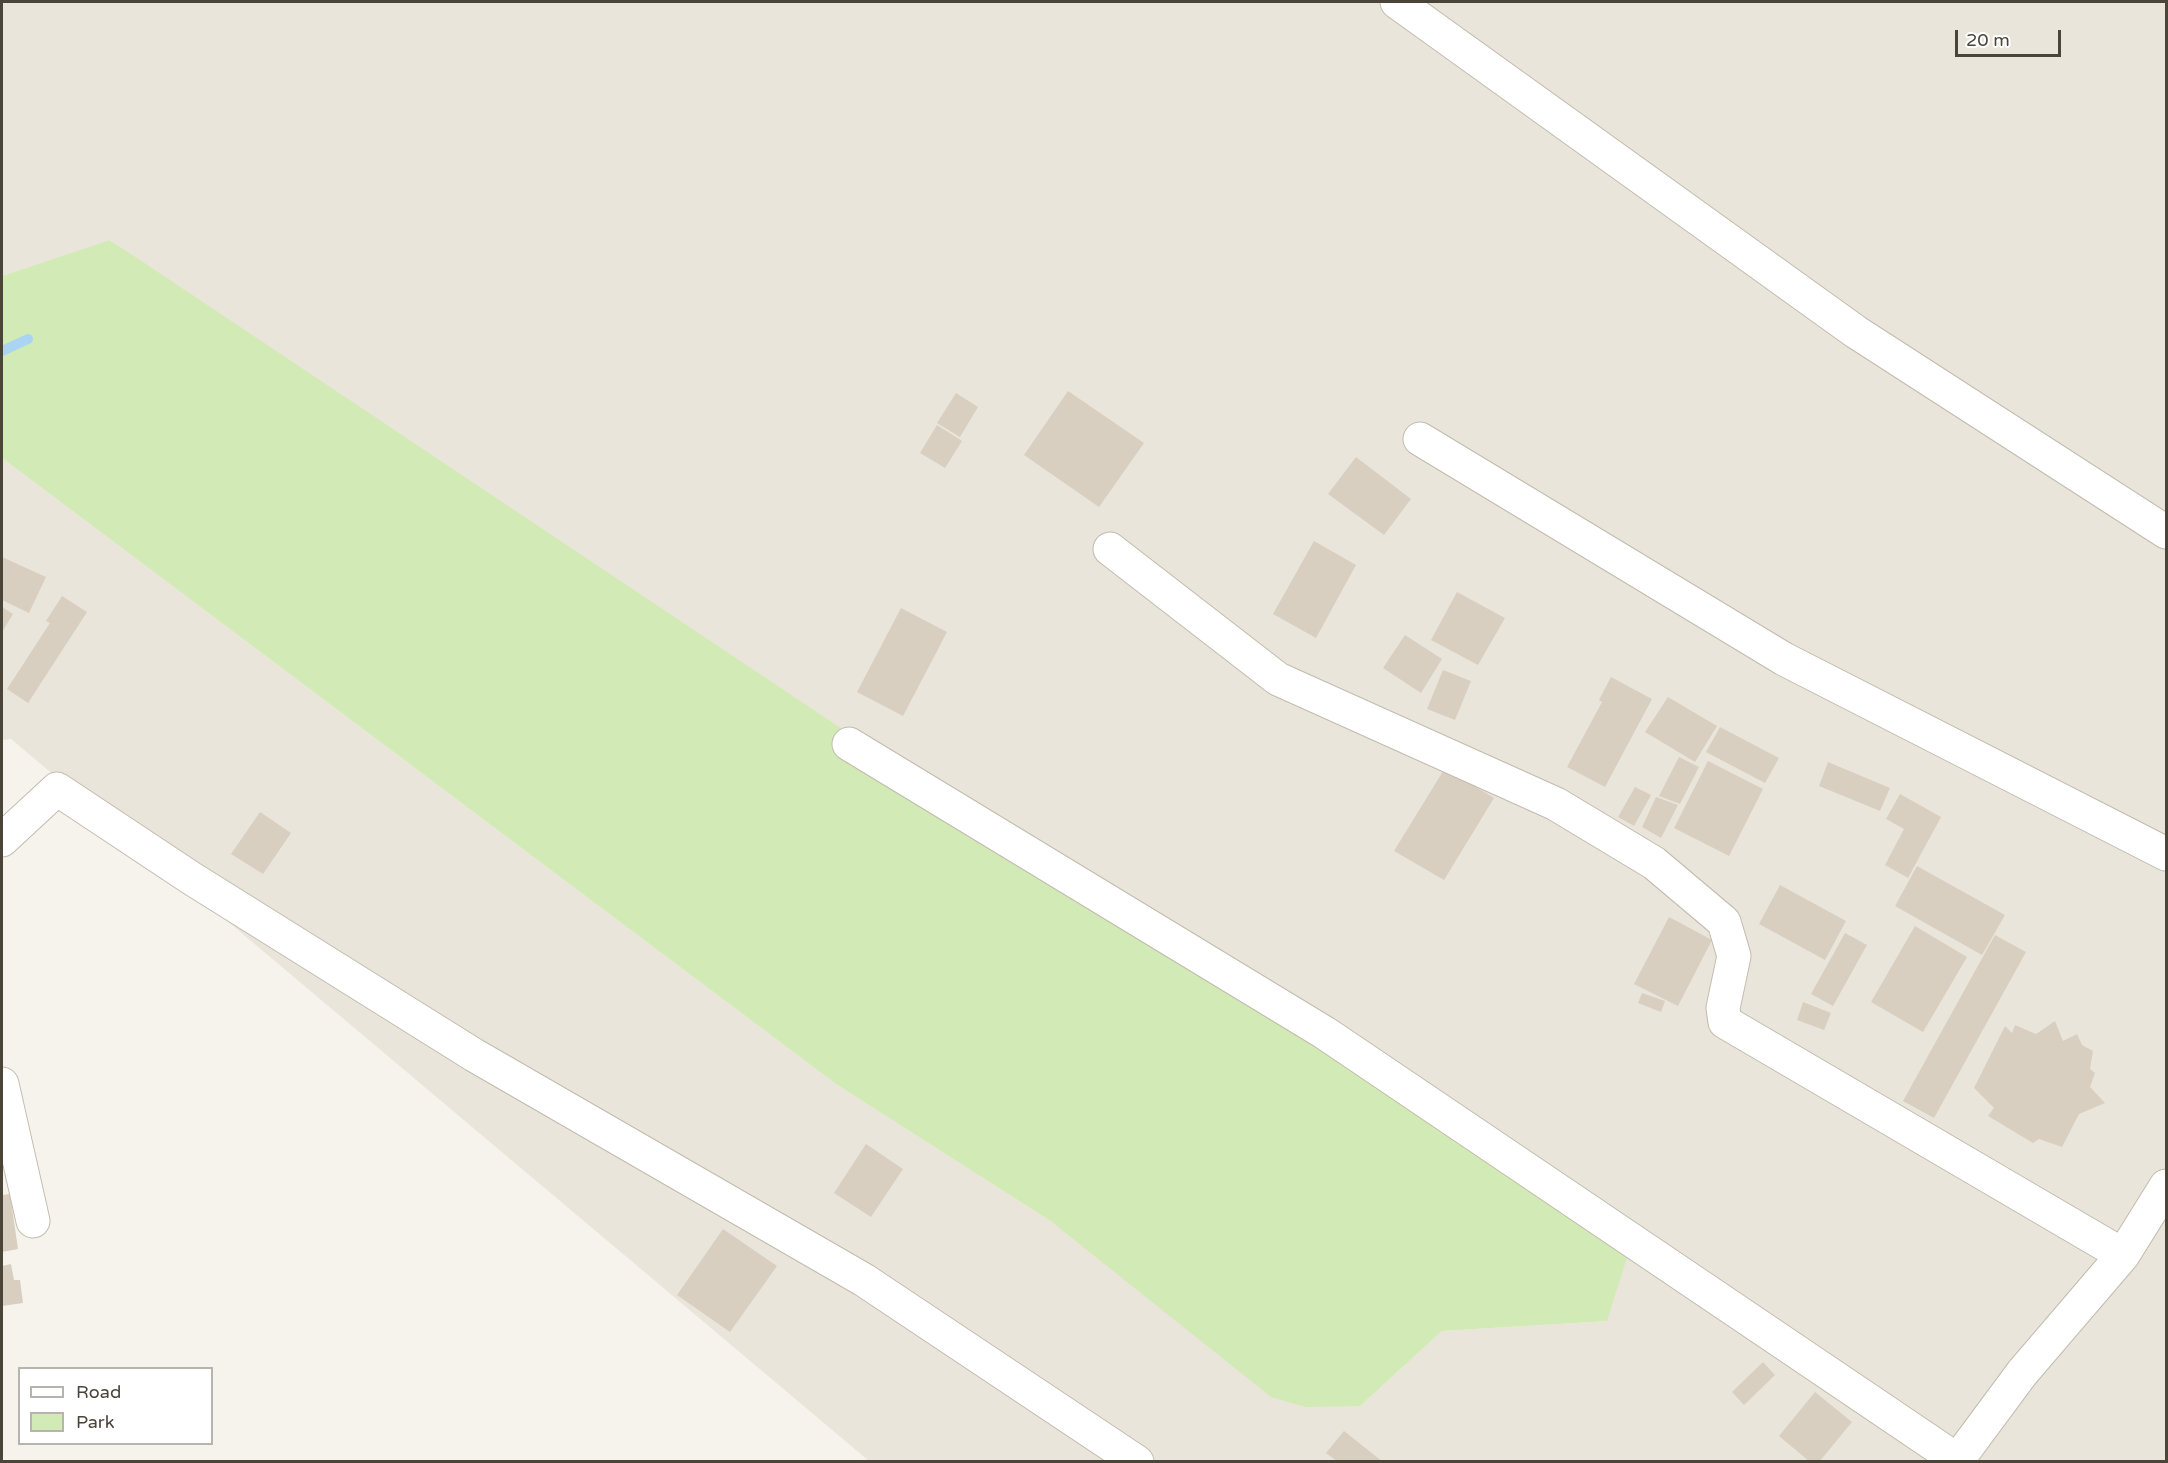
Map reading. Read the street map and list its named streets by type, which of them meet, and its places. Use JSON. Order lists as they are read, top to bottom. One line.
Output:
{"legend":["Road","Park"],"scale_bar":"20 m"}
